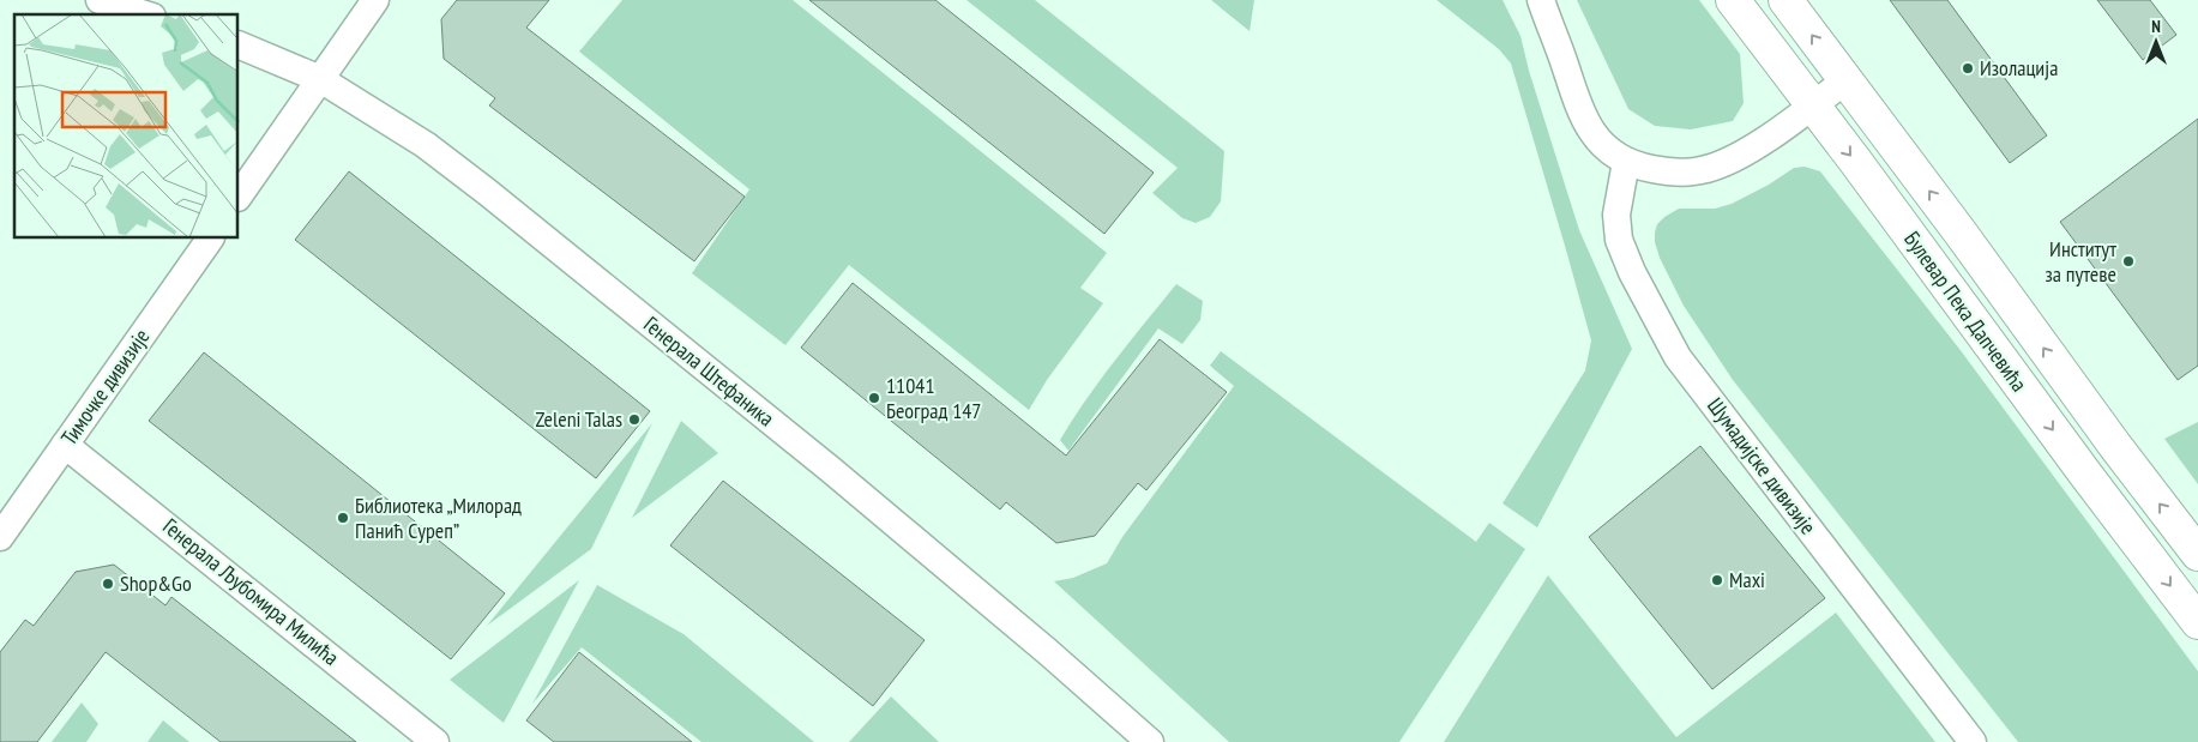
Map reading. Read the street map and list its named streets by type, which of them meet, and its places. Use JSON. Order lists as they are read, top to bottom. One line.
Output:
{"streets":{"street":["Булевар Пека Дапчевића","Генерала Штефаника","Тимочке дивизије","Шумадијске дивизије","Генерала Љубомира Милића"]},"crossings":[["Тимочке дивизије","Генерала Љубомира Милића"]],"places":["Изолација","Институт за путеве","11041 Београд 147","Zeleni Talas","Библиотека „Милорад Панић Суреп”","Maxi","Shop&Go"],"north":"top"}
